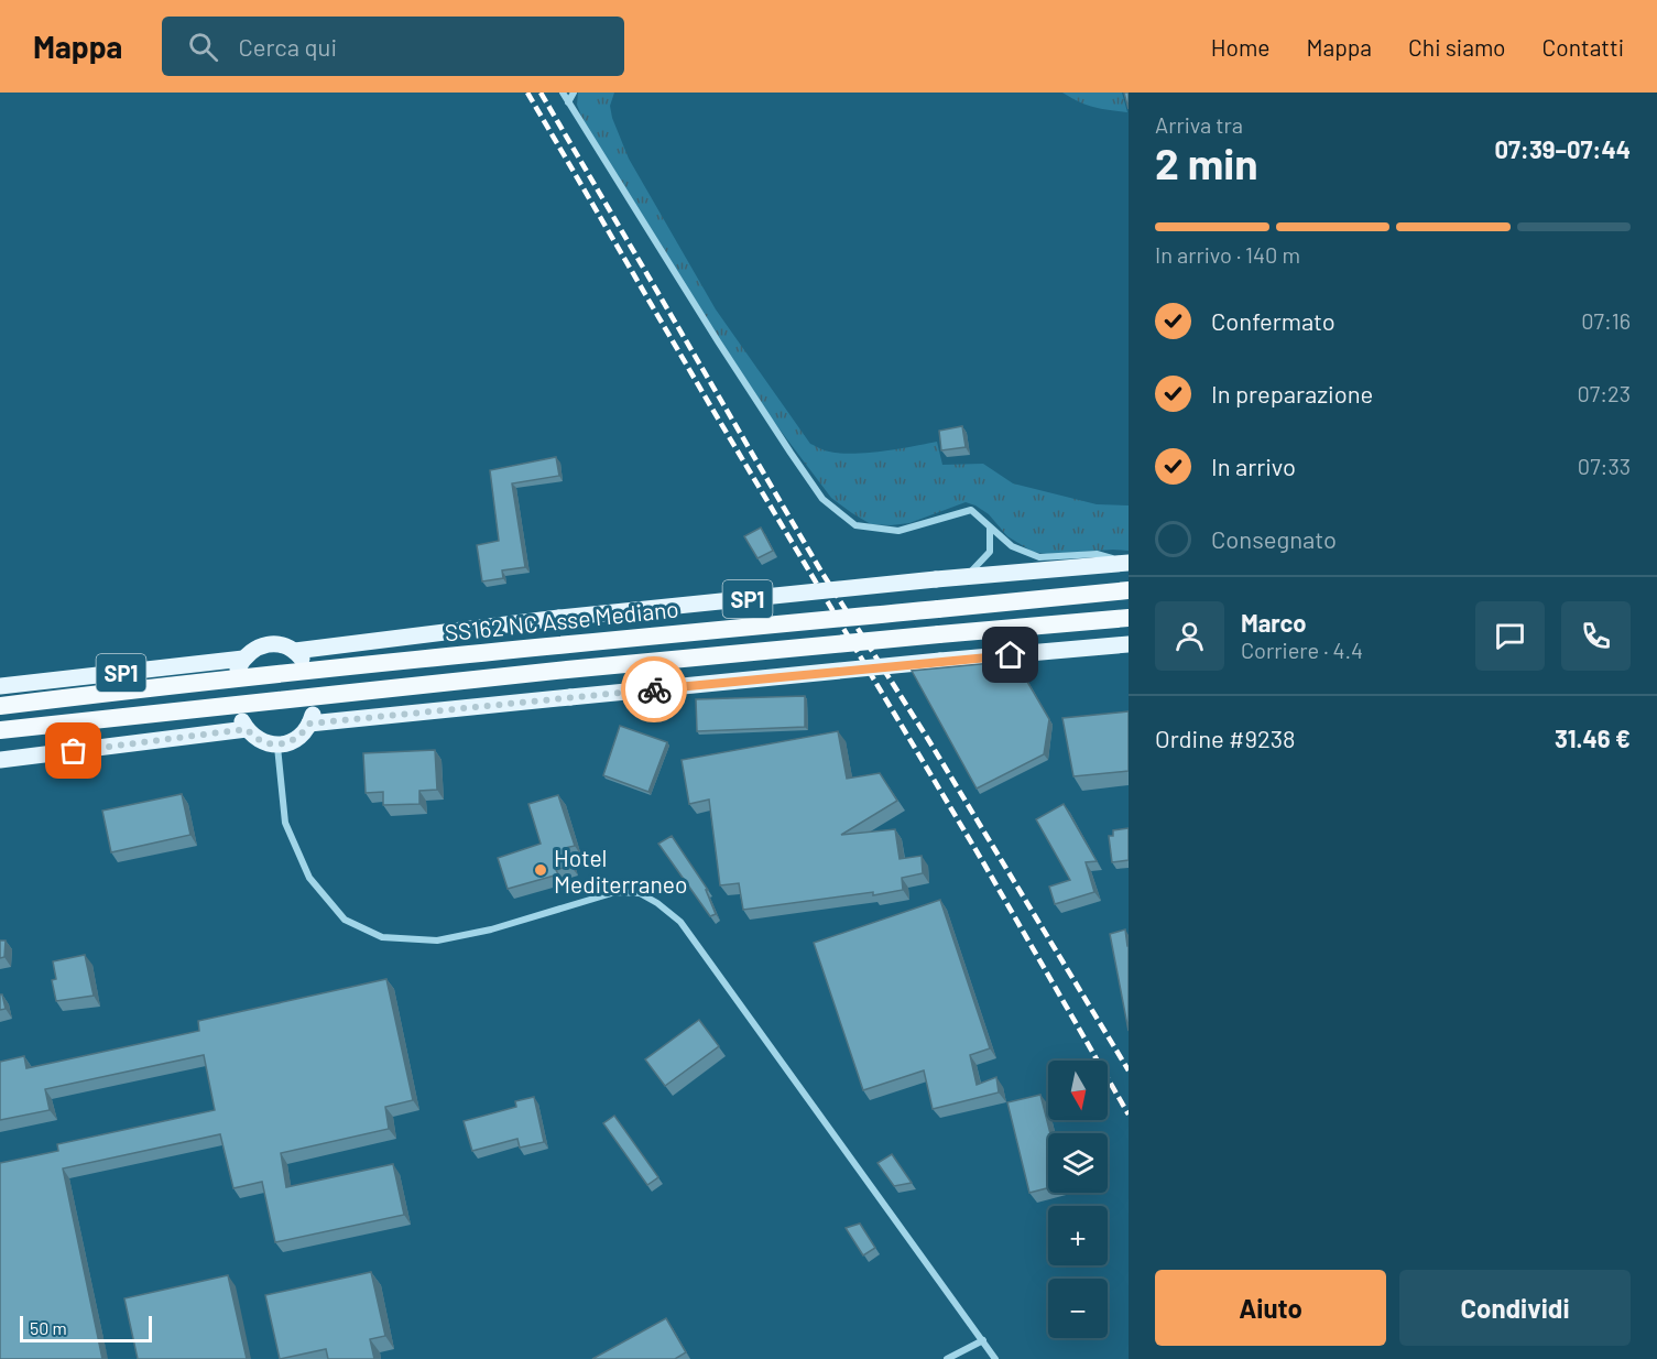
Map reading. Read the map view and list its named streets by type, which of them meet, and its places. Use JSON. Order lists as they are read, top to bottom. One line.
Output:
{"streets":{"highway":["SS162 NC Asse Mediano"],"main road":["SP1"]},"places":["Hotel Mediterraneo"],"scale_bar":"50 m","north":"bottom","page":{"header":"Mappa","search":"Cerca qui","nav":["Home","Mappa","Chi siamo","Contatti"],"heading":["2 min","Arriva tra","07:39–07:44"],"panel":["Marco","Corriere · 4.4","Ordine #9238","31.46 €"],"bar":"In arrivo · 140 m","list":[["Confermato","07:16"],["In preparazione","07:23"],["In arrivo","07:33"],"Consegnato"],"map_buttons":["+","−"],"buttons":["Aiuto","Condividi"],"scale":"50 m"}}
